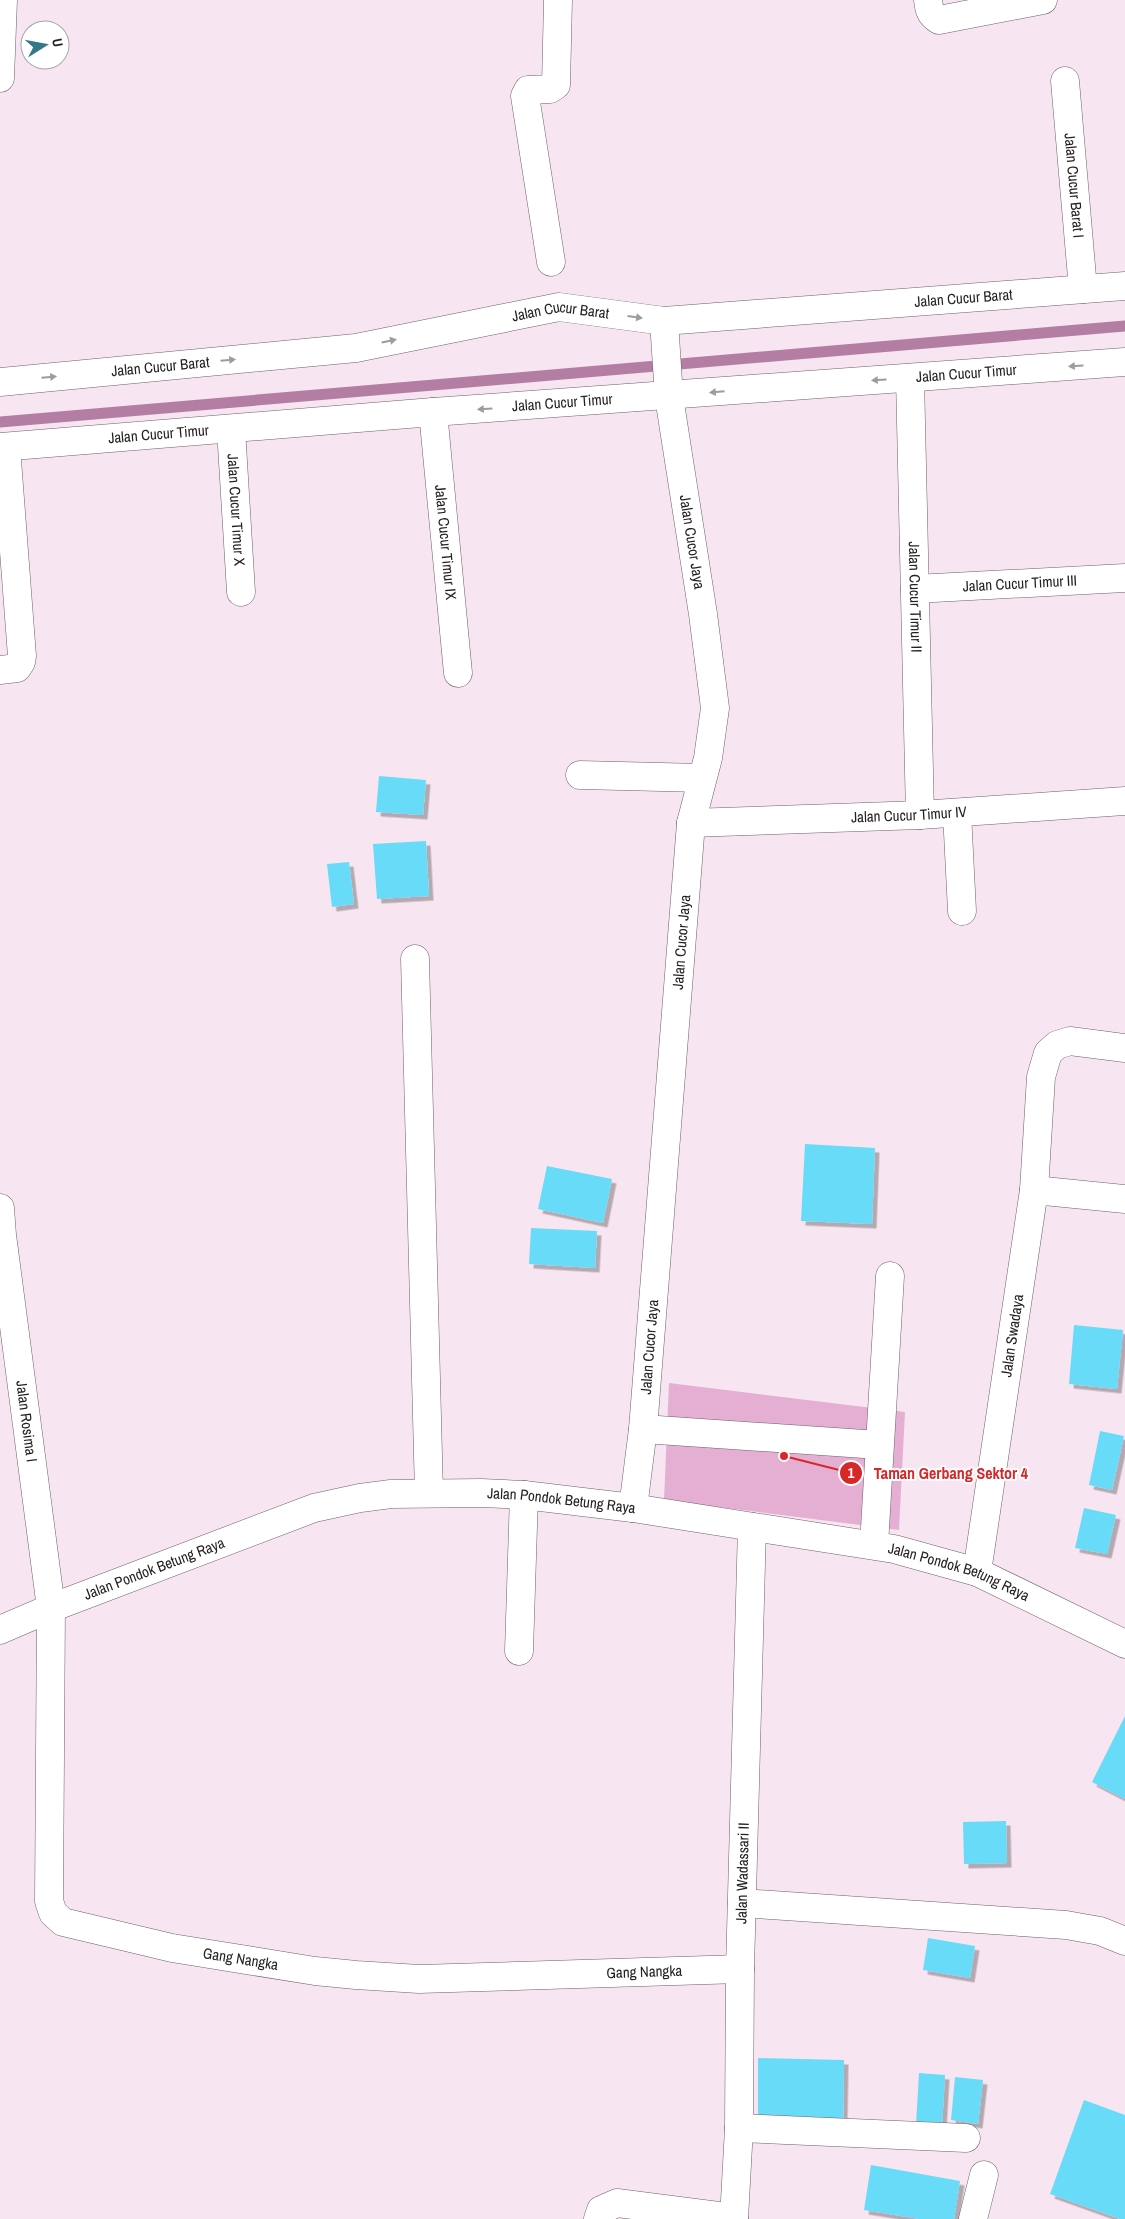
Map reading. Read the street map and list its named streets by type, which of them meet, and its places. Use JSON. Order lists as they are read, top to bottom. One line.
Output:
{"streets":{"street":["Jalan Cucur Barat I","Jalan Cucur Barat","Jalan Cucur Timur","Jalan Cucur Timur X","Jalan Cucor Jaya","Jalan Cucur Timur IX","Jalan Cucur Timur III","Jalan Cucur Timur II","Jalan Cucur Timur IV","Jalan Swadaya","Jalan Rosima I","Jalan Pondok Betung Raya","Jalan Wadassari II","Gang Nangka"]},"crossings":[["Jalan Cucur Barat I","Jalan Cucur Barat"],["Jalan Cucur Barat","Jalan Cucor Jaya"],["Jalan Cucur Timur","Jalan Cucur Timur X"],["Jalan Cucur Timur","Jalan Cucor Jaya"],["Jalan Cucur Timur","Jalan Cucur Timur IX"],["Jalan Cucur Timur","Jalan Cucur Timur II"],["Jalan Cucor Jaya","Jalan Cucur Timur IV"],["Jalan Cucor Jaya","Jalan Pondok Betung Raya"],["Jalan Cucur Timur III","Jalan Cucur Timur II"],["Jalan Cucur Timur II","Jalan Cucur Timur IV"],["Jalan Swadaya","Jalan Pondok Betung Raya"],["Jalan Rosima I","Jalan Pondok Betung Raya"],["Jalan Rosima I","Gang Nangka"],["Jalan Pondok Betung Raya","Jalan Wadassari II"],["Jalan Pondok Betung Raya","Gang Nangka"],["Jalan Wadassari II","Gang Nangka"]],"one_way":["Jalan Cucur Barat","Jalan Cucur Timur"],"places":["Taman Gerbang Sektor 4"],"north":"right"}
